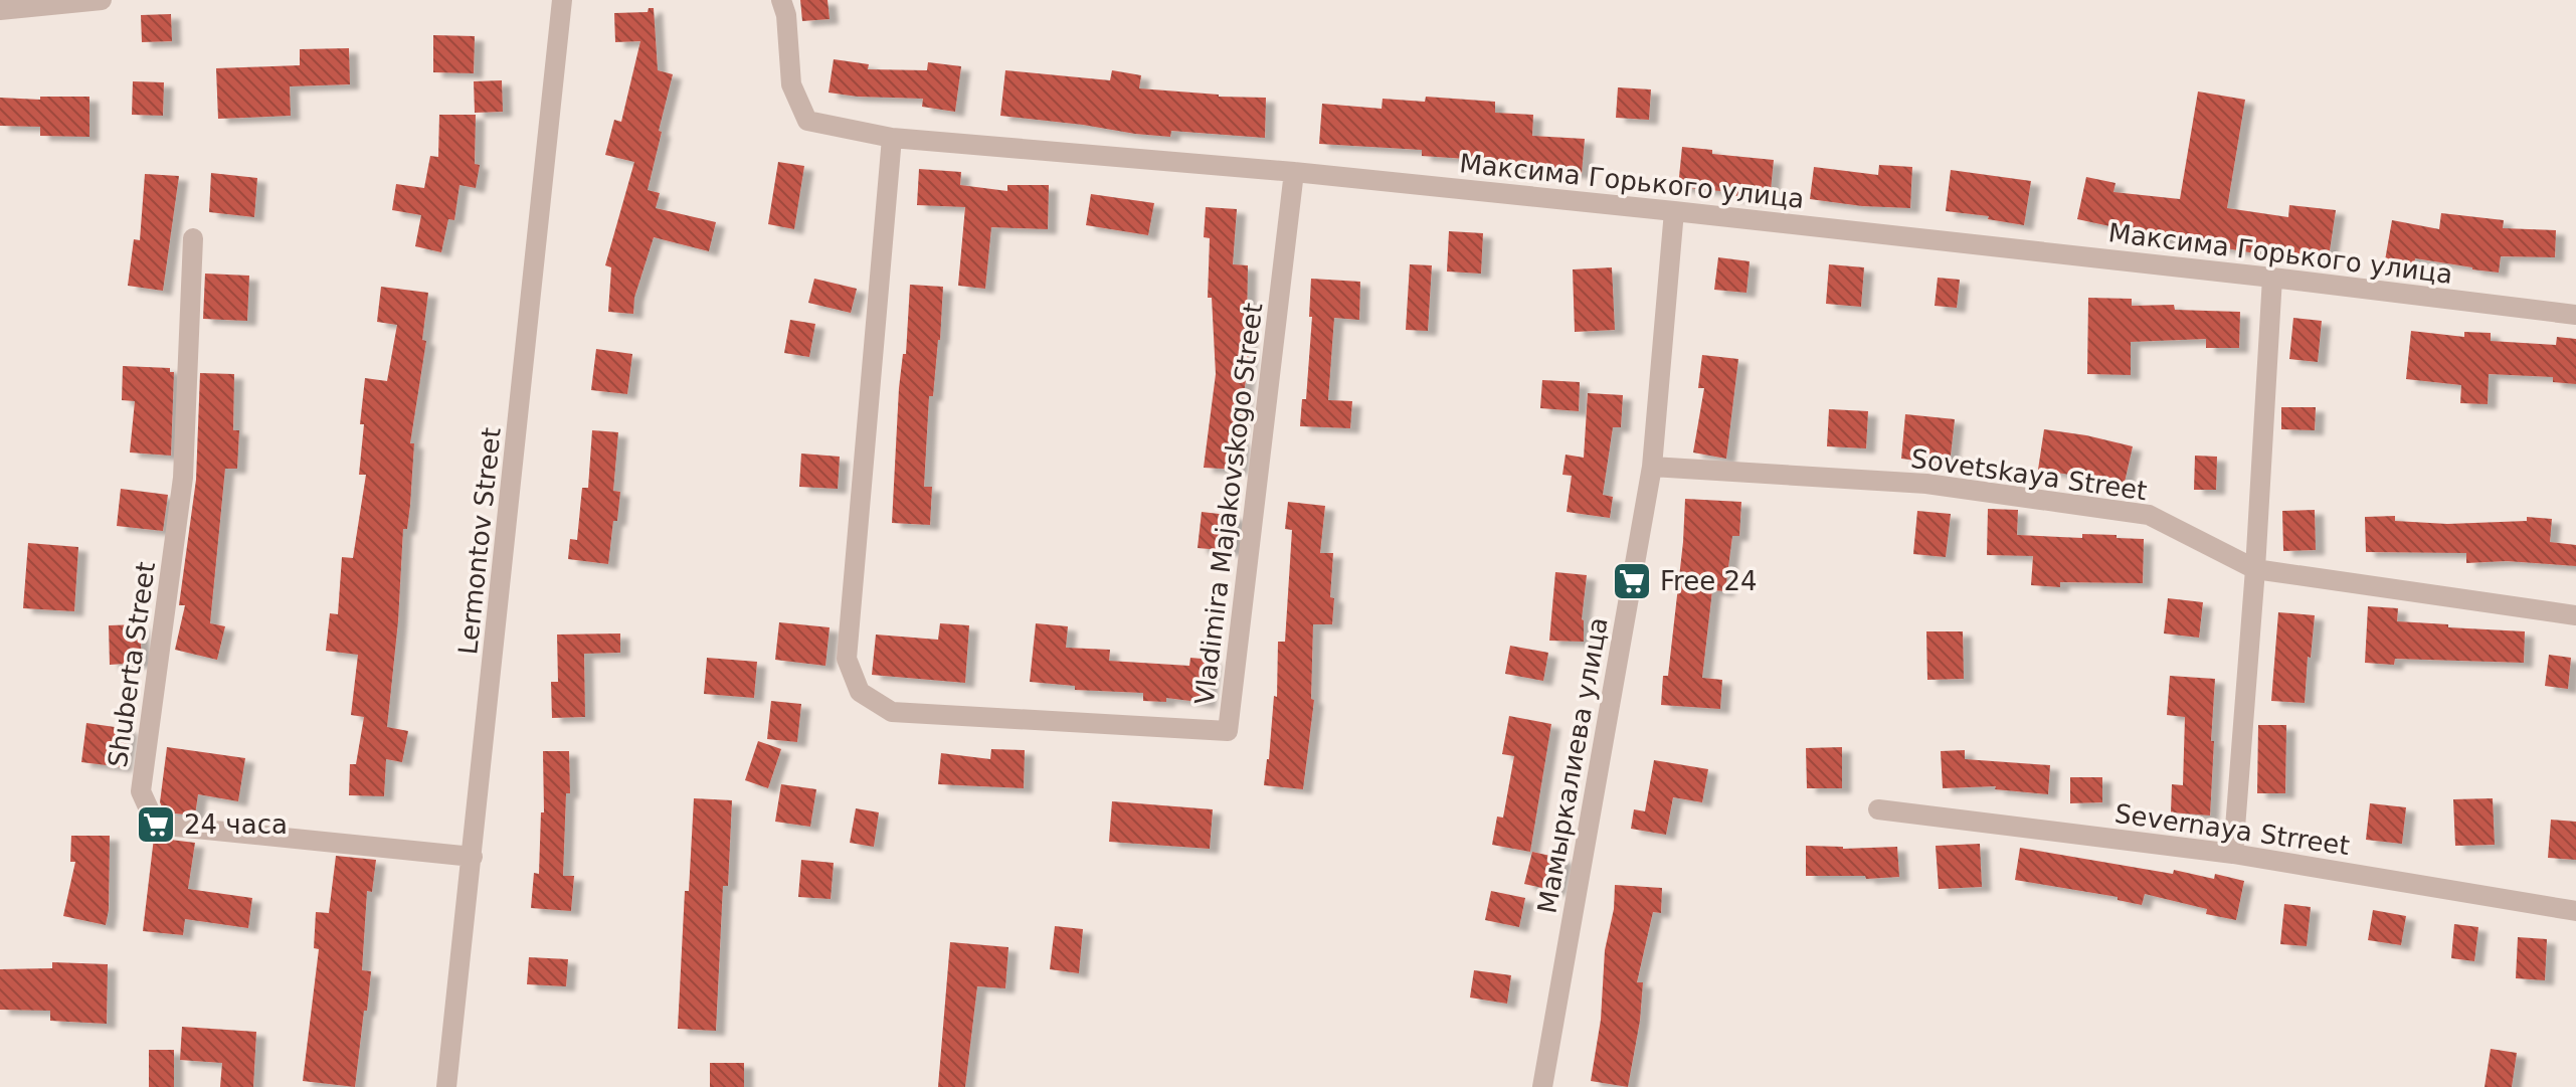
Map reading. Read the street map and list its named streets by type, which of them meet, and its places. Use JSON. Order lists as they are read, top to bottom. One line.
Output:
{"streets":{"street":["Максима Горького улица","Sovetskaya Street","Vladimira Majakovskogo Street","Lermontov Street","Shuberta Street","Мамыркалиева улица","Severnaya Strreet"]},"crossings":[["Максима Горького улица","Vladimira Majakovskogo Street"],["Максима Горького улица","Мамыркалиева улица"],["Sovetskaya Street","Мамыркалиева улица"],["Lermontov Street","Shuberta Street"]],"places":{"supermarket":["Free 24","24 часа"]}}
